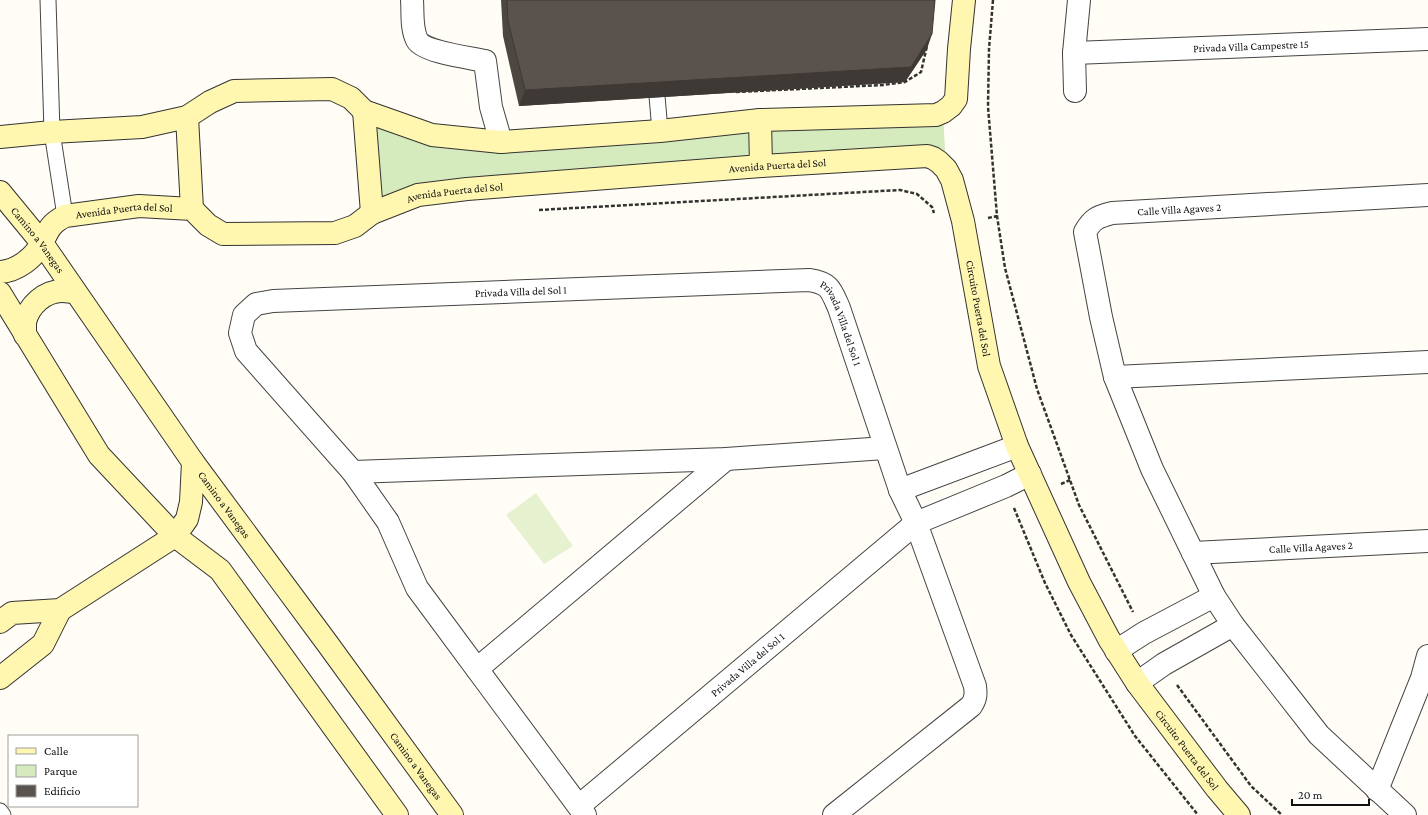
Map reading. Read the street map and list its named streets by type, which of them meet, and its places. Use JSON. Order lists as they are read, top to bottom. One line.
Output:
{"streets":{"street":["Privada Villa Campestre 15","Avenida Puerta del Sol","Calle Villa Agaves 2","Camino a Vanegas","Privada Villa del Sol 1","Circuito Puerta del Sol"]},"crossings":[["Avenida Puerta del Sol","Camino a Vanegas"],["Avenida Puerta del Sol","Circuito Puerta del Sol"],["Privada Villa del Sol 1","Circuito Puerta del Sol"]],"legend":["Calle","Parque","Edificio"],"scale_bar":"20 m"}
